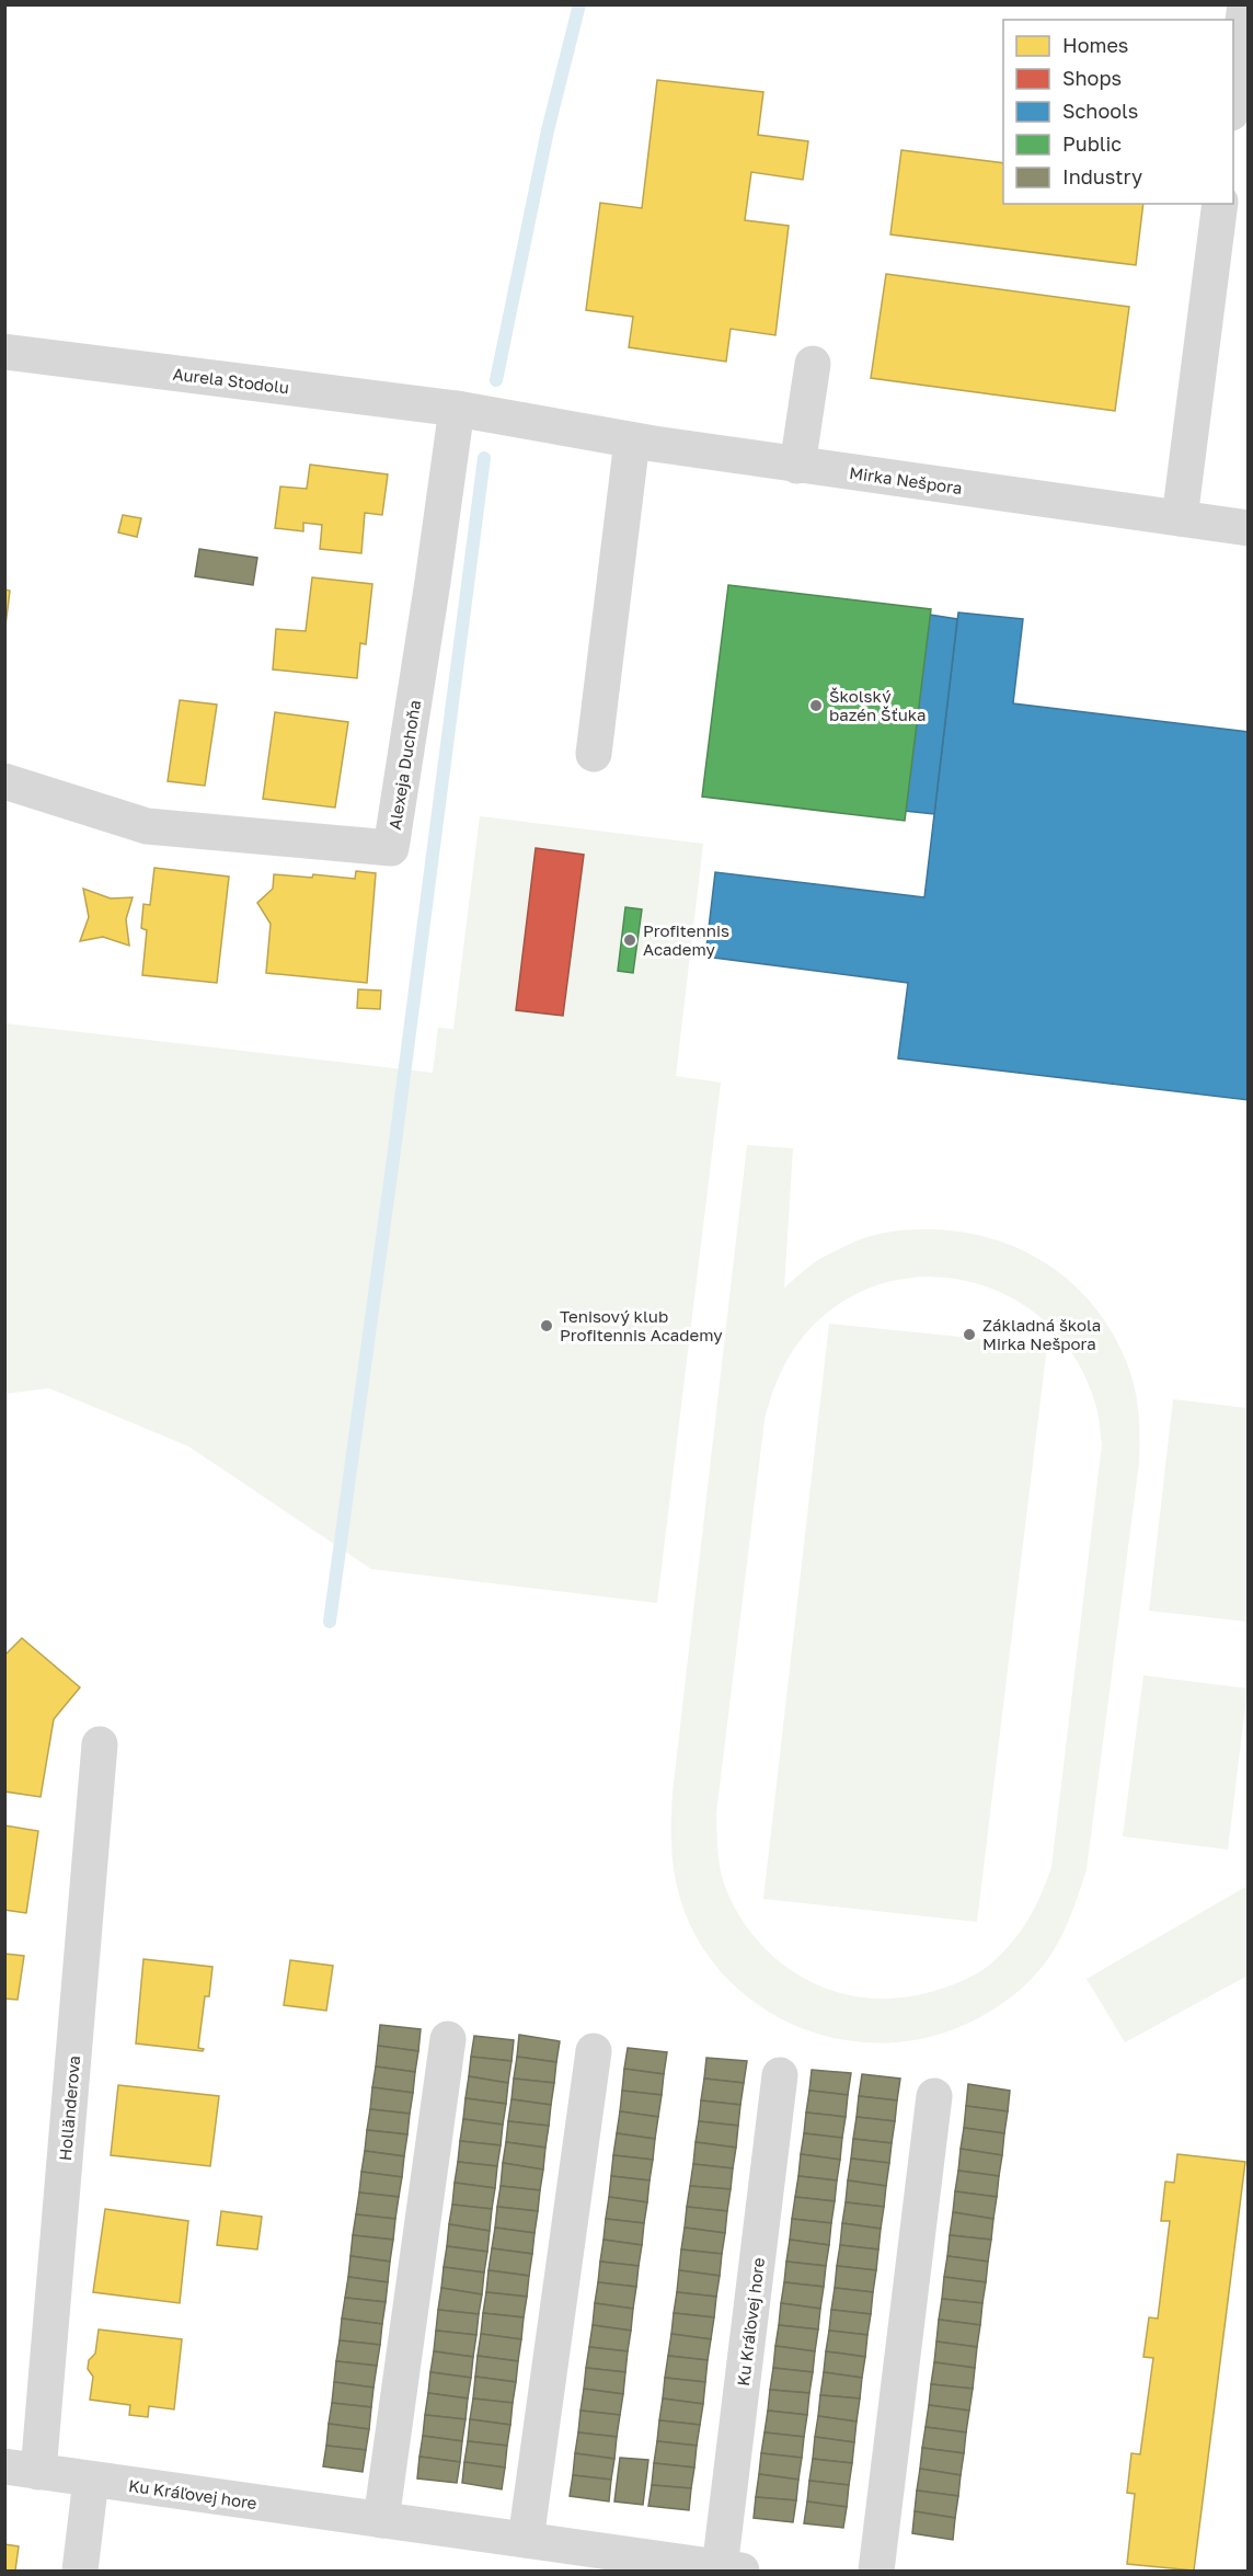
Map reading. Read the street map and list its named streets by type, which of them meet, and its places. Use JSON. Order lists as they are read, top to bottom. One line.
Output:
{"streets":{"street":["Aurela Stodolu","Mirka Nešpora","Alexeja Duchoňa","Holländerova","Ku Kráľovej hore"]},"crossings":[["Aurela Stodolu","Mirka Nešpora"],["Aurela Stodolu","Alexeja Duchoňa"],["Mirka Nešpora","Alexeja Duchoňa"],["Holländerova","Ku Kráľovej hore"]],"places":["Školský bazén Šťuka","Profitennis Academy","Tenisový klub Profitennis Academy","Základná škola Mirka Nešpora"],"legend":["Homes","Shops","Schools","Public","Industry"]}
